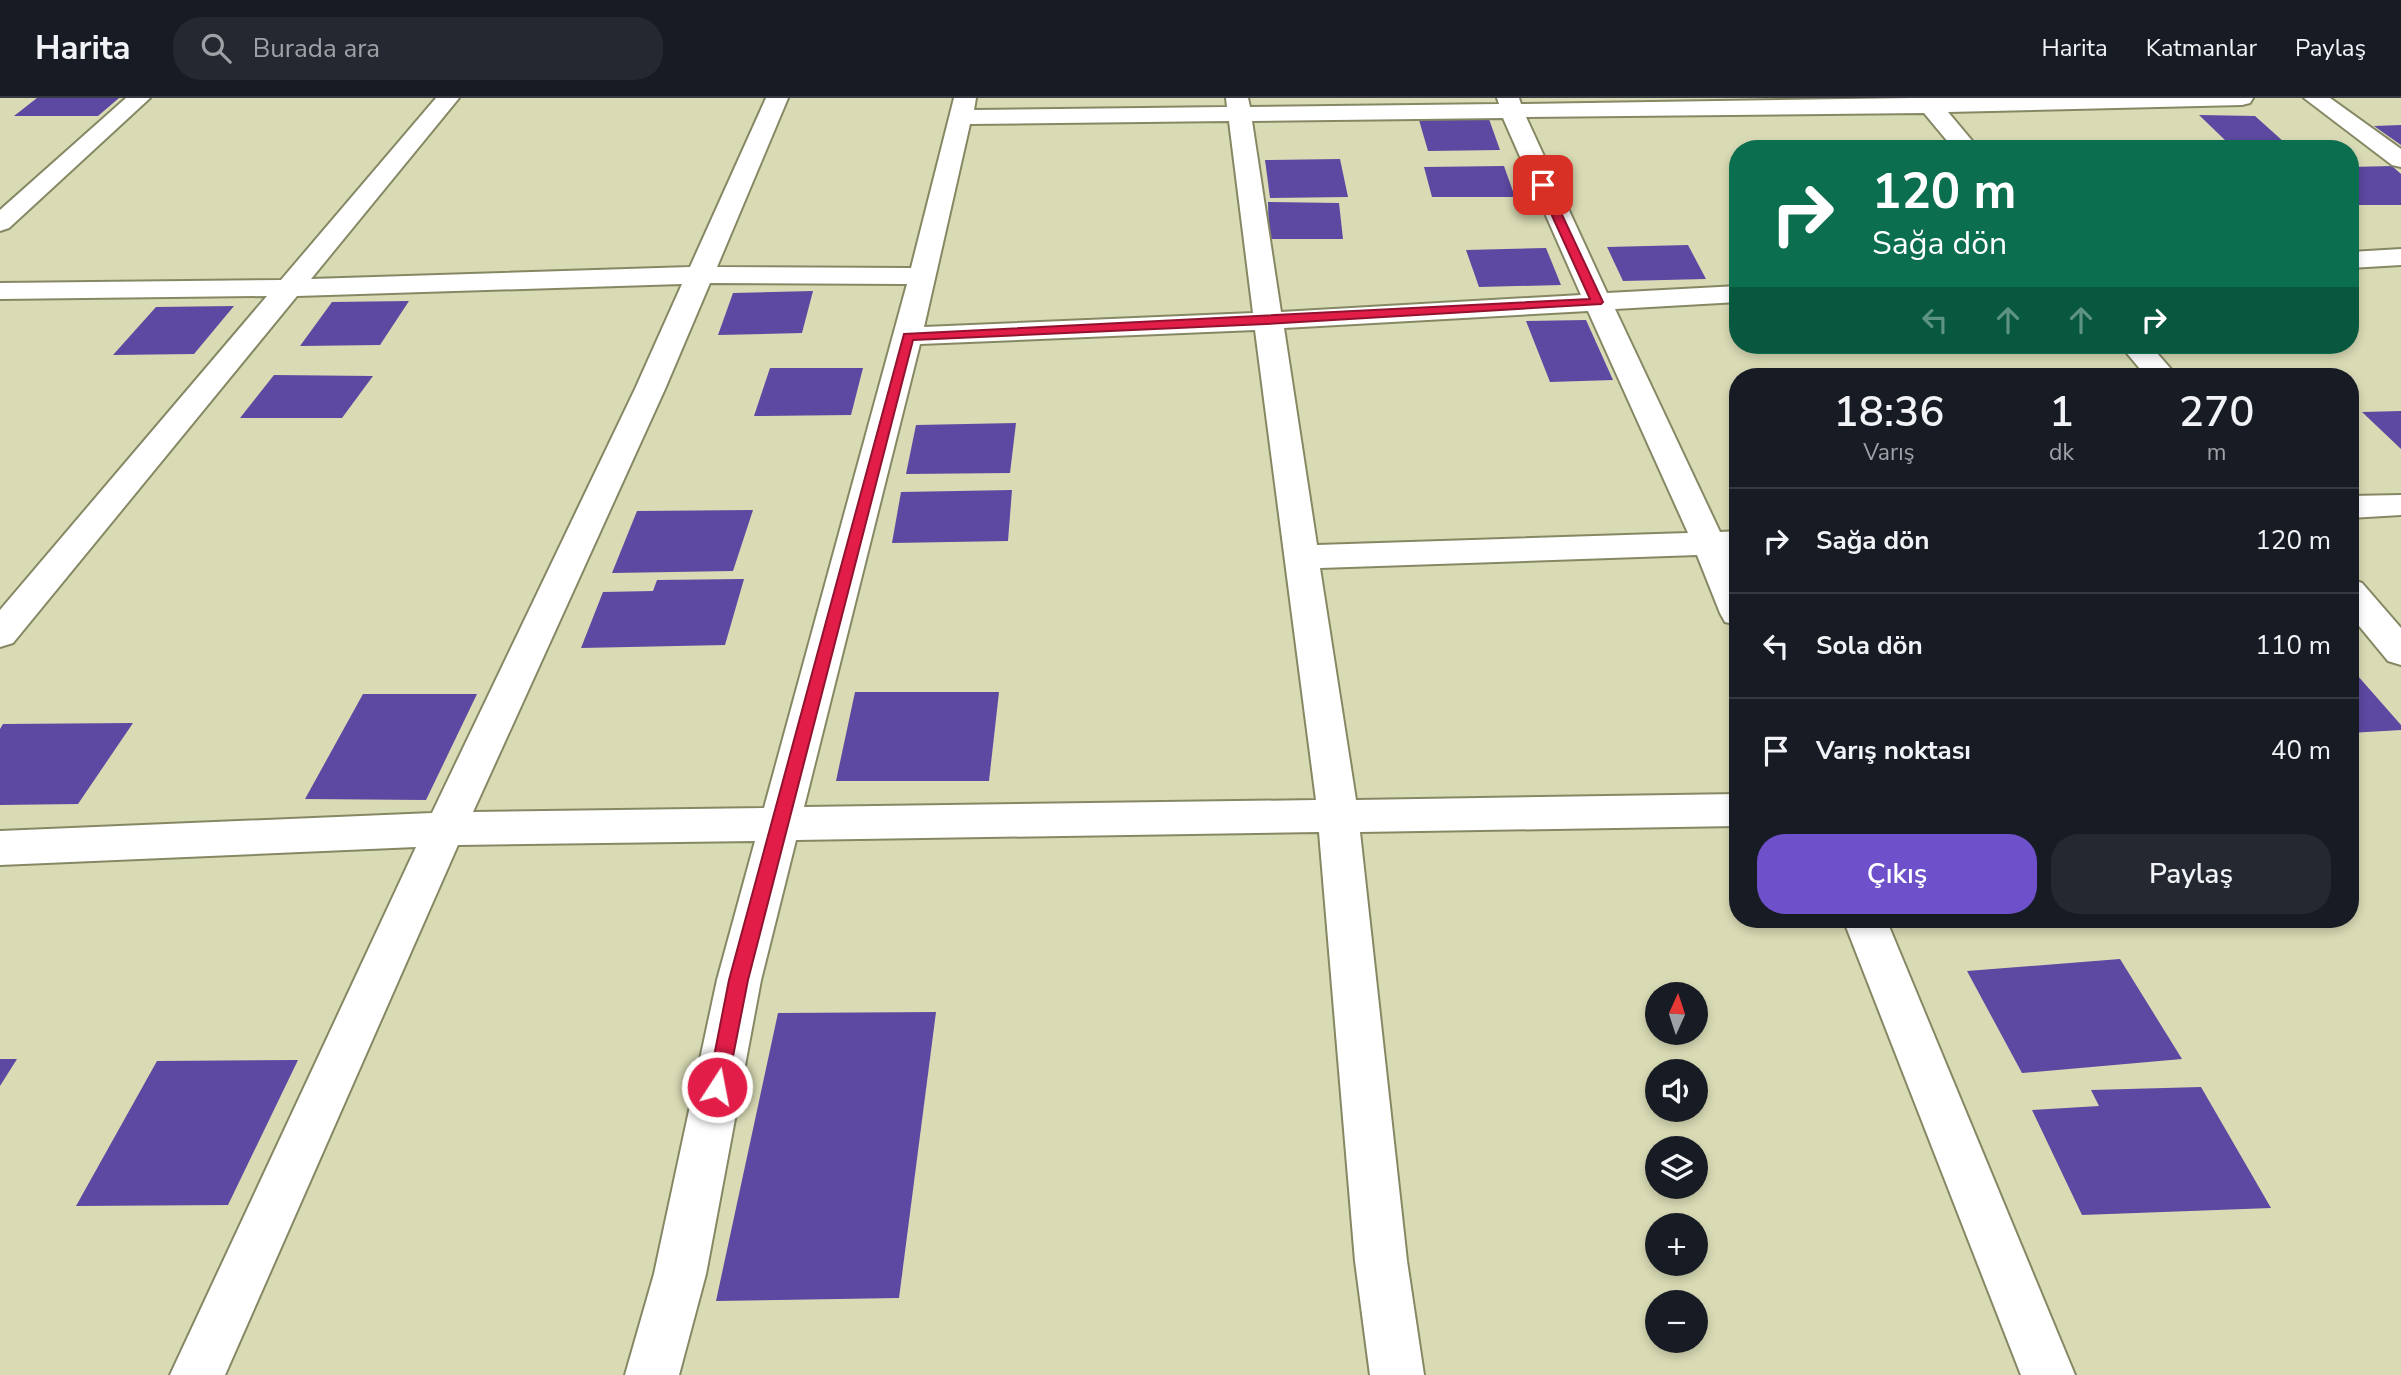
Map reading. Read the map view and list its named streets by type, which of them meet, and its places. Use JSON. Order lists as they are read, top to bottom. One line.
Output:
{"north":"top","page":{"header":"Harita","search":"Burada ara","nav":["Harita","Katmanlar","Paylaş"],"turn":["120 m","Sağa dön"],"eta":["18:36","Varış","1","dk","270","m"],"list":[{"name":"Sağa dön","value":"120 m"},{"name":"Sola dön","value":"110 m"},{"name":"Varış noktası","value":"40 m"}],"buttons":["Çıkış","Paylaş"],"map_buttons":["+","−"]}}
